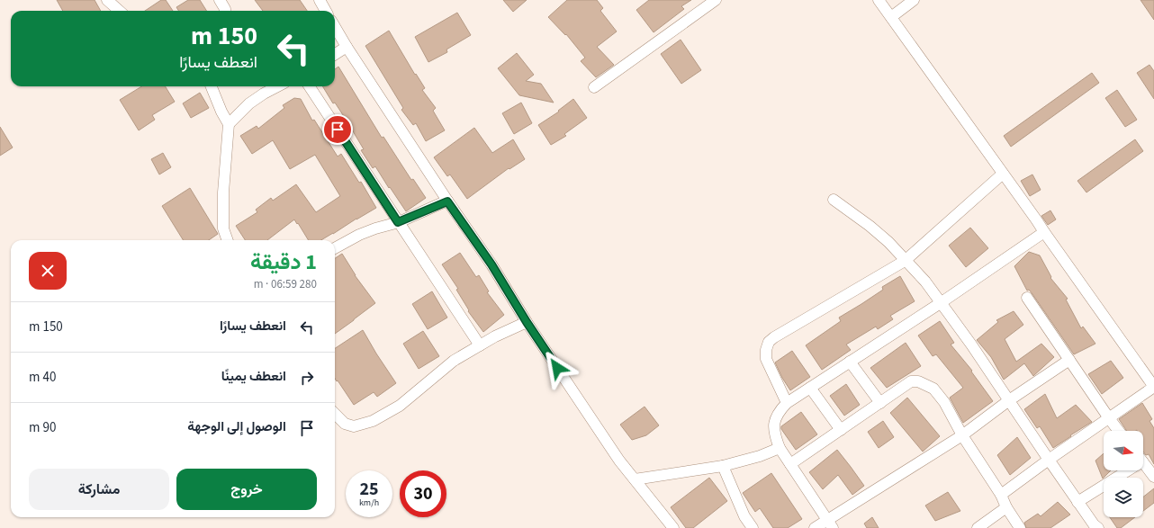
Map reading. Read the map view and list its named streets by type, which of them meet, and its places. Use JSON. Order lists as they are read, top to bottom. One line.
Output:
{"north":"right","page":{"turn":["150 m","انعطف يسارًا"],"heading":["1 دقيقة","280 m · 06:59"],"list":[{"name":"انعطف يسارًا","value":"150 m"},{"name":"انعطف يمينًا","value":"40 m"},{"name":"الوصول إلى الوجهة","value":"90 m"}],"buttons":["خروج","مشاركة"],"speed":"25 km/h","limit":"30"}}
